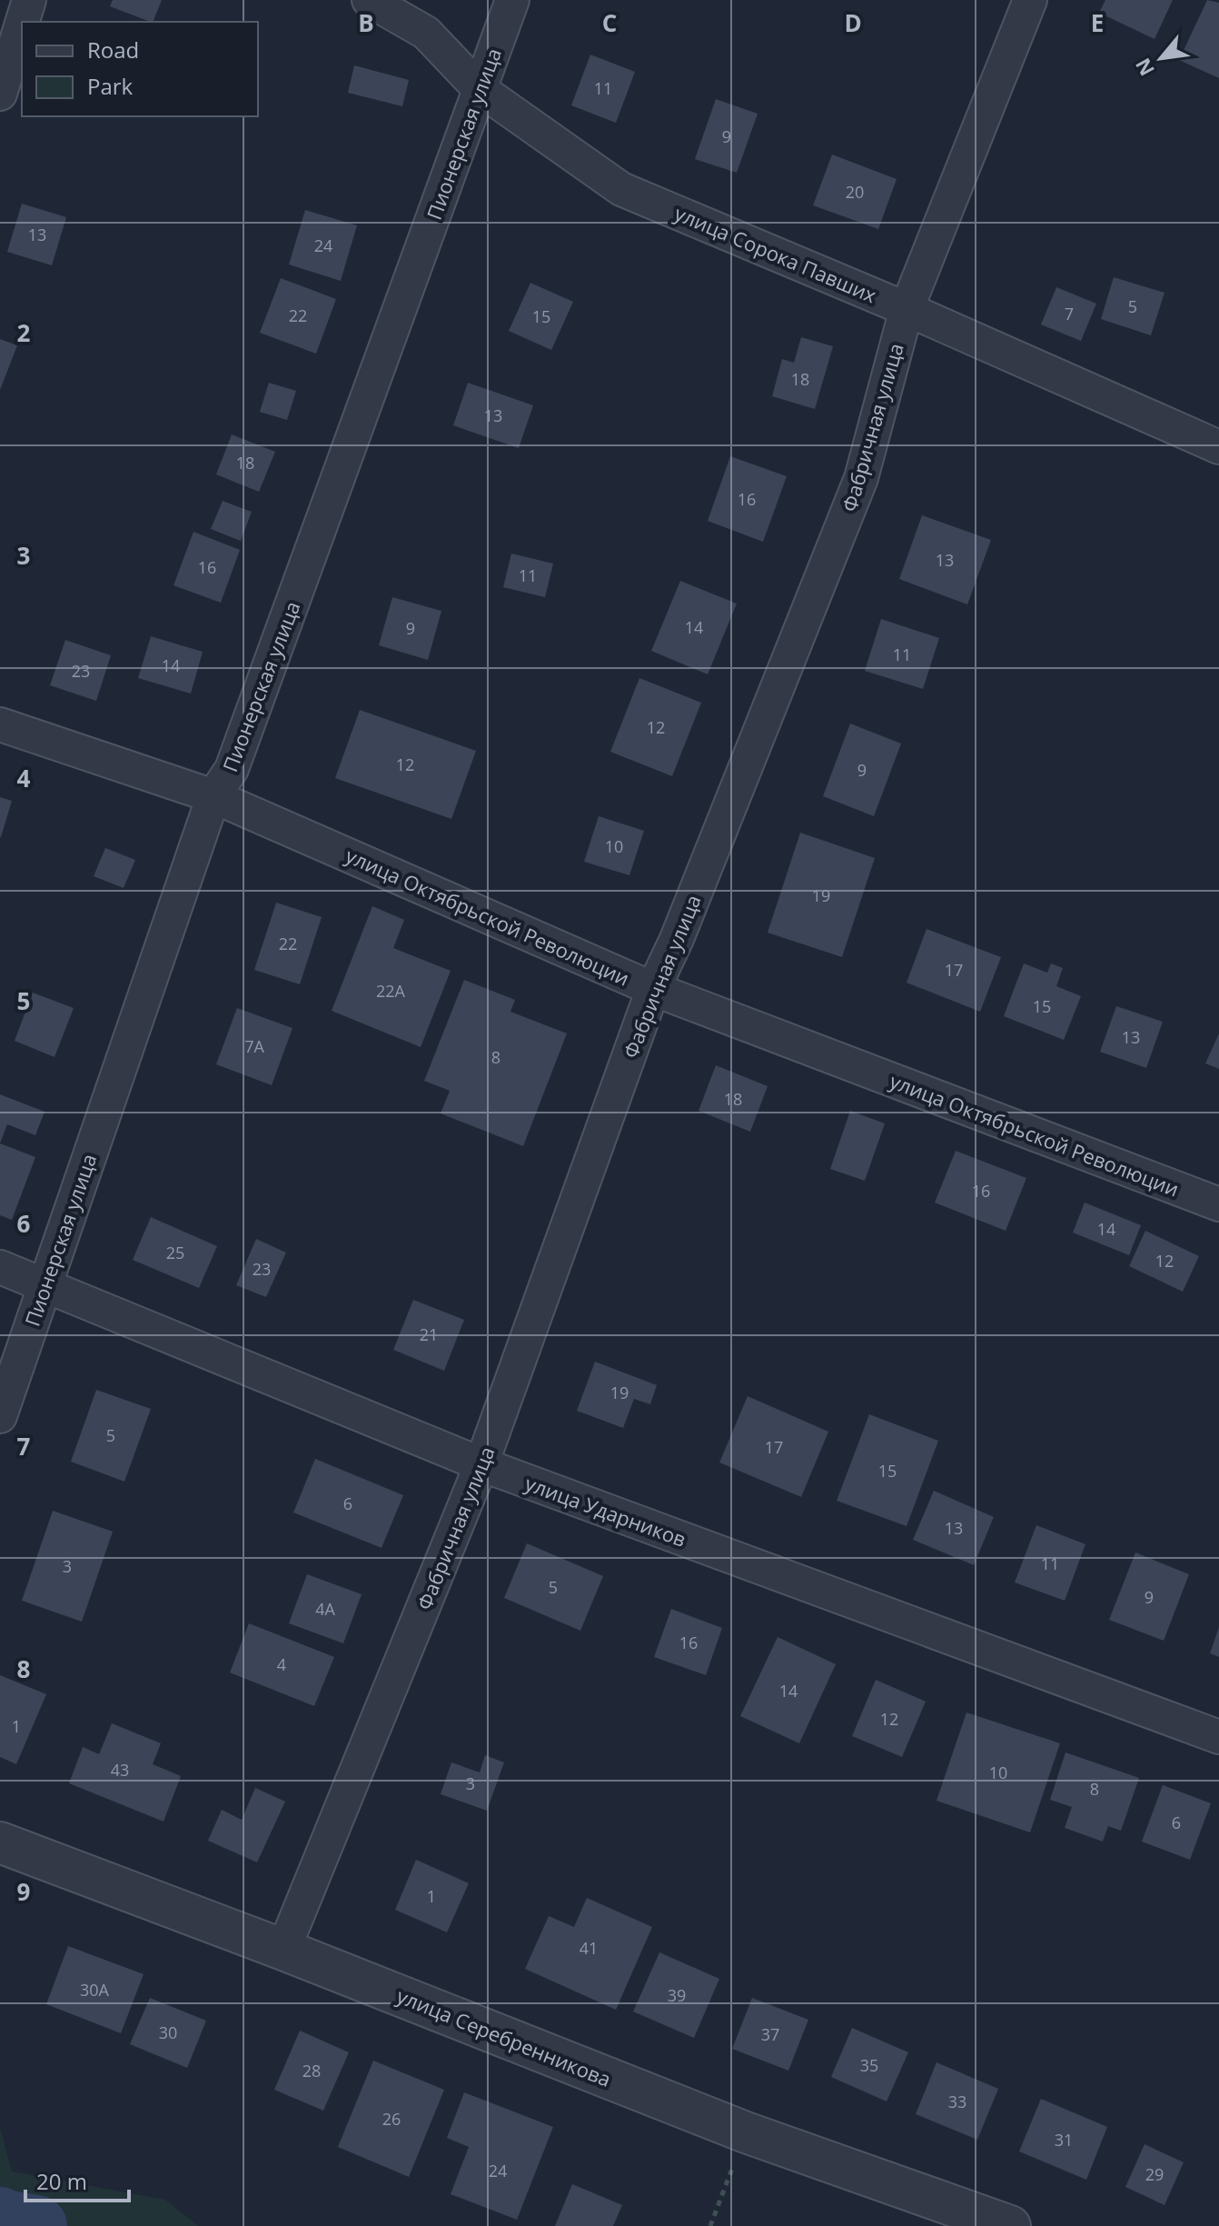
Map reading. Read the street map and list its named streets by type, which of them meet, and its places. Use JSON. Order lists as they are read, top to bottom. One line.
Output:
{"streets":{"street":["Пионерская улица","улица Сорока Павших","Фабричная улица","улица Октябрьской Революции","улица Ударников","улица Серебренникова"]},"crossings":[["Пионерская улица","улица Сорока Павших"],["Пионерская улица","улица Октябрьской Революции"],["Пионерская улица","улица Ударников"],["улица Сорока Павших","Фабричная улица"],["Фабричная улица","улица Октябрьской Революции"],["Фабричная улица","улица Ударников"],["Фабричная улица","улица Серебренникова"]],"house_numbers":["11","9","20","13","24","5","7","22","15","18","13","18","16","13","16","11","14","9","11","14","23","12","12","9","10","19","22","17","22А","15","13","7А","8","18","16","14","25","12","23","21","19","5","17","15","6","13","11","3","5","9","4А","16","4","14","12","1","43","10","3","8","6","1","41","30А","39","30","37","35","28","33","26","31","24","29"],"legend":["Road","Park"],"scale_bar":"20 m","north":"bottom left","grid":{"columns":["B","C","D","E"],"rows":["2","3","4","5","6","7","8","9"]}}
